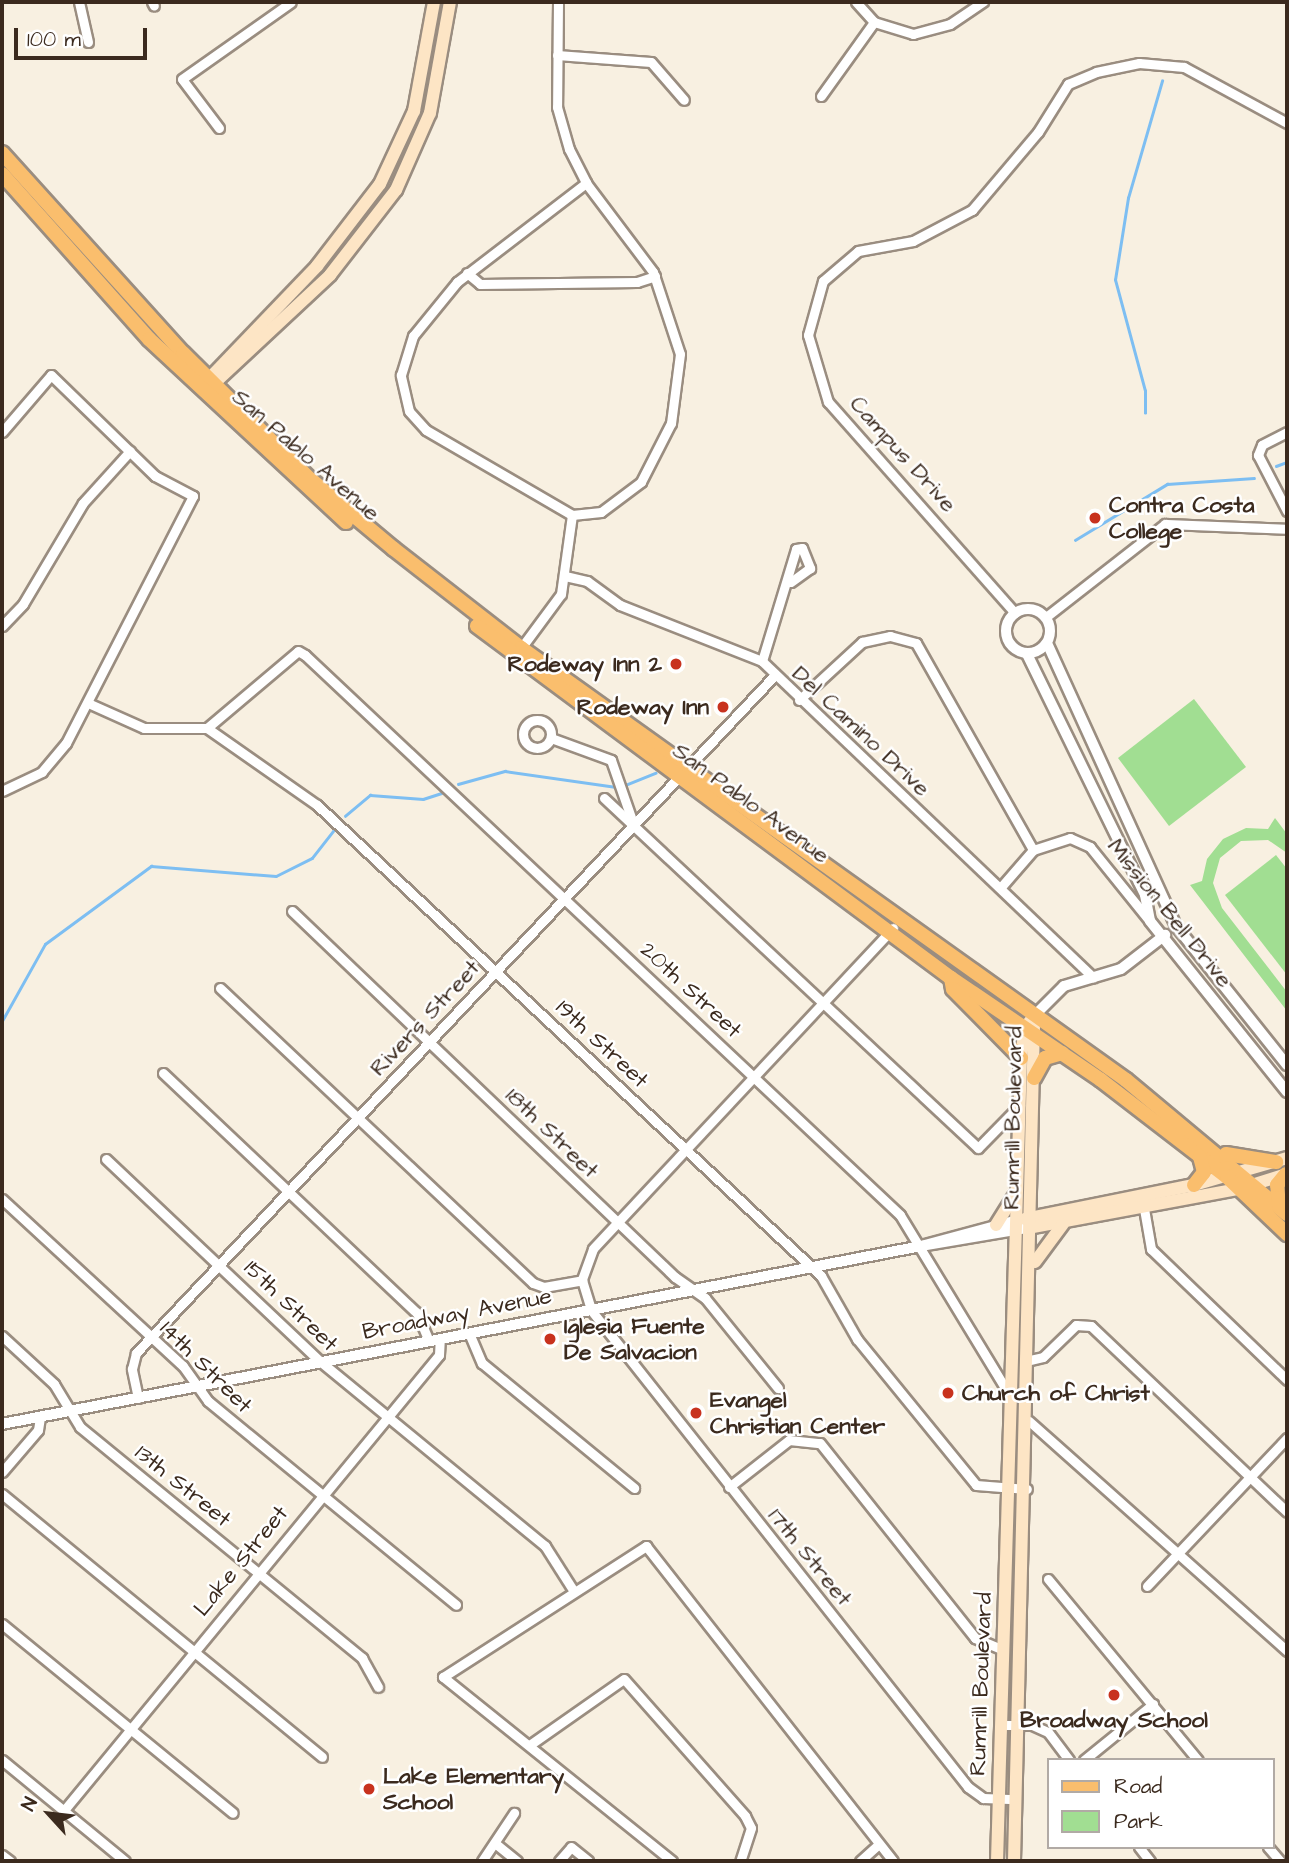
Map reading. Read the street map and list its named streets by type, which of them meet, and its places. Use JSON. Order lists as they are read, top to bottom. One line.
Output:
{"streets":{"main road":["San Pablo Avenue","Rumrill Boulevard","Broadway Avenue"],"street":["Campus Drive","Del Camino Drive","Mission Bell Drive","20th Street","Rivers Street","19th Street","18th Street","15th Street","14th Street","13th Street","17th Street","Lake Street"]},"crossings":[["San Pablo Avenue","Rivers Street"],["San Pablo Avenue","Rumrill Boulevard"],["San Pablo Avenue","Broadway Avenue"],["Del Camino Drive","Rivers Street"],["20th Street","Rivers Street"],["20th Street","19th Street"],["20th Street","Rumrill Boulevard"],["20th Street","Broadway Avenue"],["Rivers Street","19th Street"],["Rivers Street","18th Street"],["Rivers Street","15th Street"],["Rivers Street","Broadway Avenue"],["Rivers Street","14th Street"],["19th Street","Rumrill Boulevard"],["19th Street","Broadway Avenue"],["Rumrill Boulevard","Broadway Avenue"],["Rumrill Boulevard","17th Street"],["18th Street","Broadway Avenue"],["15th Street","Broadway Avenue"],["15th Street","Lake Street"],["Broadway Avenue","14th Street"],["Broadway Avenue","13th Street"],["Broadway Avenue","17th Street"],["Broadway Avenue","Lake Street"],["14th Street","Lake Street"],["13th Street","Lake Street"]],"places":["Contra Costa College","Rodeway Inn 2","Rodeway Inn","Iglesia Fuente De Salvacion","Church of Christ","Evangel Christian Center","Broadway School","Lake Elementary School"],"legend":["Road","Park"],"scale_bar":"100 m","north":"top left"}
